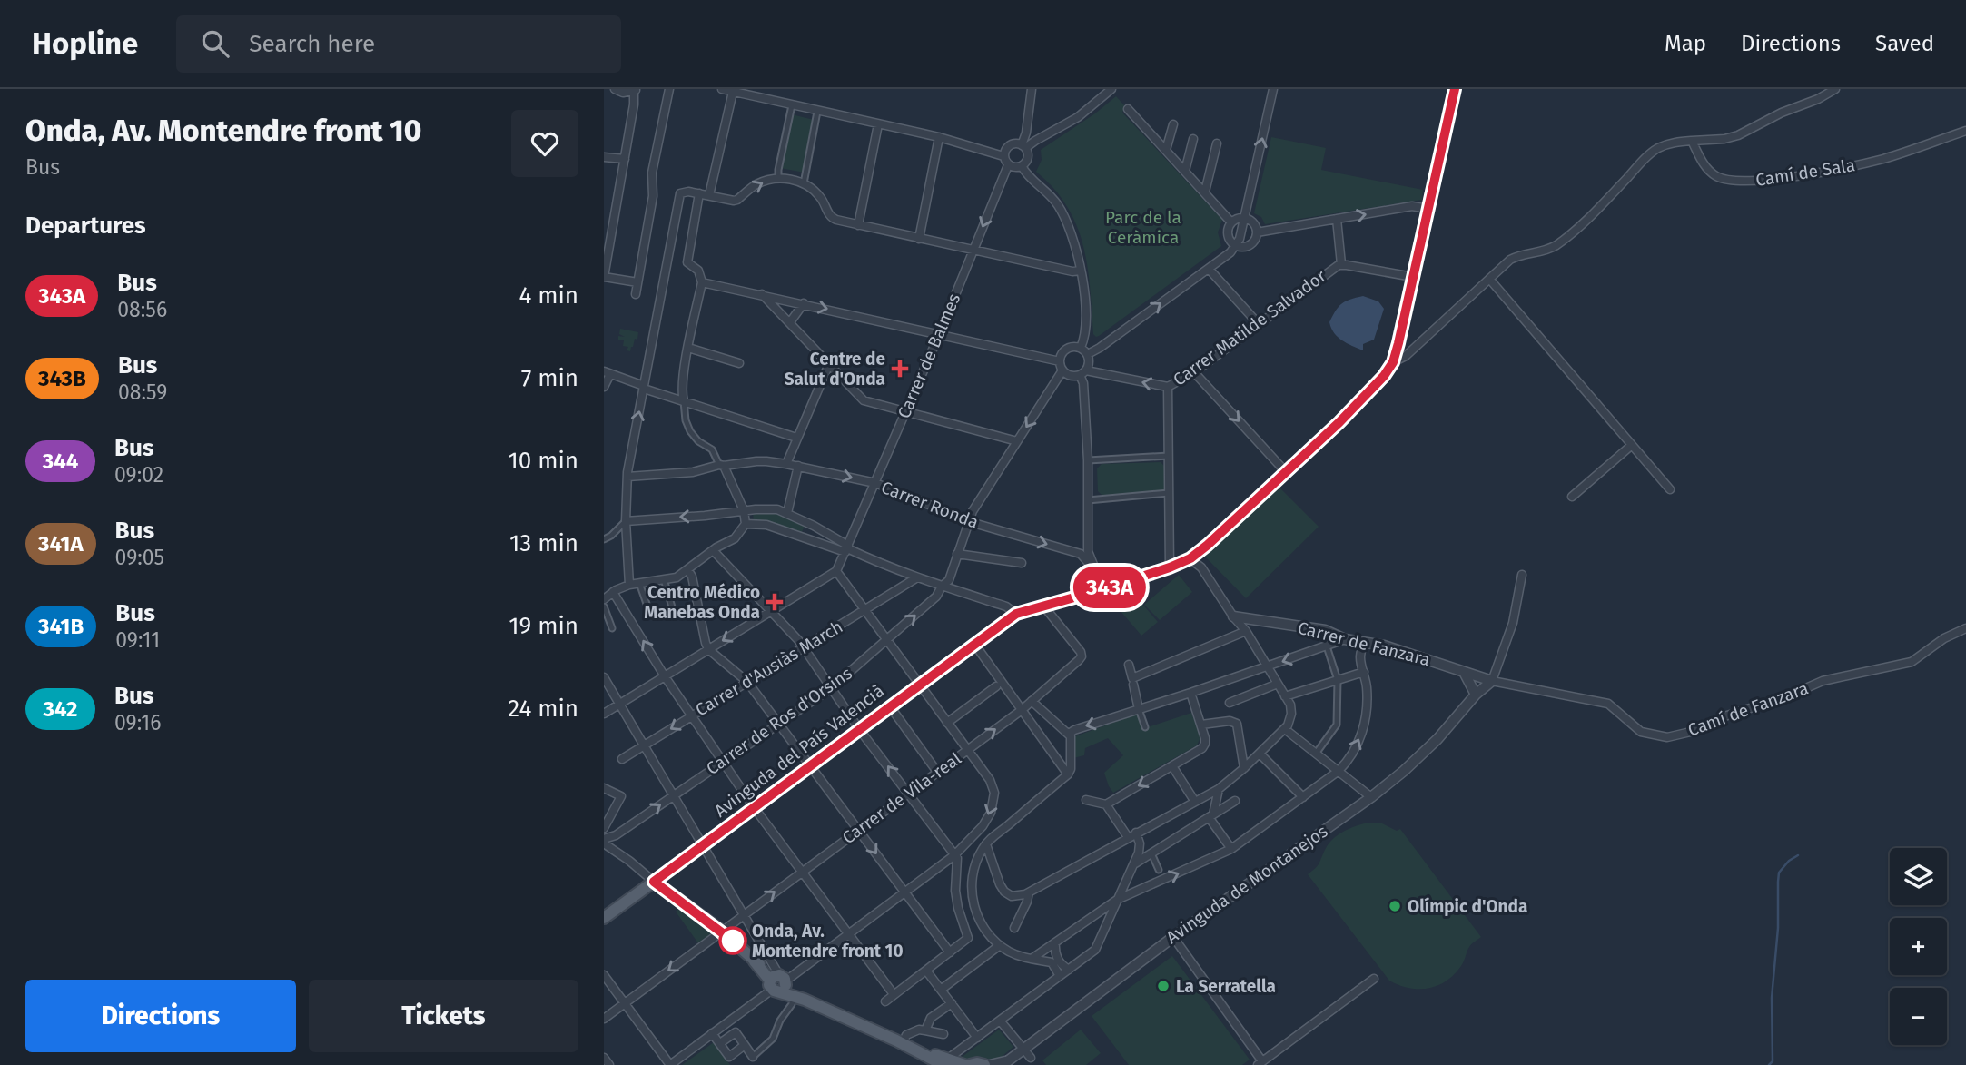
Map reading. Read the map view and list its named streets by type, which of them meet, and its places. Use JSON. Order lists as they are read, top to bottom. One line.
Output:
{"streets":{"main road":["Avinguda del País Valencià"],"street":["Camí de Sala","Carrer Matilde Salvador","Carrer de Balmes","Carrer Ronda","Carrer de Fanzara","Carrer d'Ausiàs March","Camí de Fanzara","Carrer de Ros d'Orsins","Carrer de Vila-real","Avinguda de Montanejos"]},"crossings":[["Carrer Matilde Salvador","Carrer de Ros d'Orsins"],["Carrer de Balmes","Carrer Ronda"],["Carrer Ronda","Carrer de Ros d'Orsins"],["Carrer de Fanzara","Camí de Fanzara"],["Carrer de Fanzara","Avinguda de Montanejos"],["Camí de Fanzara","Avinguda de Montanejos"],["Avinguda del País Valencià","Carrer de Vila-real"]],"parks":["Parc de la Ceràmica"],"places":{"health":["Centre de Salut d'Onda","Centro Médico Manebas Onda"],"other":["Olímpic d'Onda","Onda, Av. Montendre front 10","La Serratella"]},"lines":["bus line 343A"],"page":{"header":"Hopline","search":"Search here","nav":["Map","Directions","Saved"],"heading":[["Onda, Av. Montendre front 10","Bus"],"Departures"],"on_map":"343A","list":[{"mark":"343A","name":"Bus","note":"08:56","value":"4 min"},{"mark":"343B","name":"Bus","note":"08:59","value":"7 min"},{"mark":"344","name":"Bus","note":"09:02","value":"10 min"},{"mark":"341A","name":"Bus","note":"09:05","value":"13 min"},{"mark":"341B","name":"Bus","note":"09:11","value":"19 min"},{"mark":"342","name":"Bus","note":"09:16","value":"24 min"}],"map_buttons":["+","−"],"buttons":["Directions","Tickets"]}}
